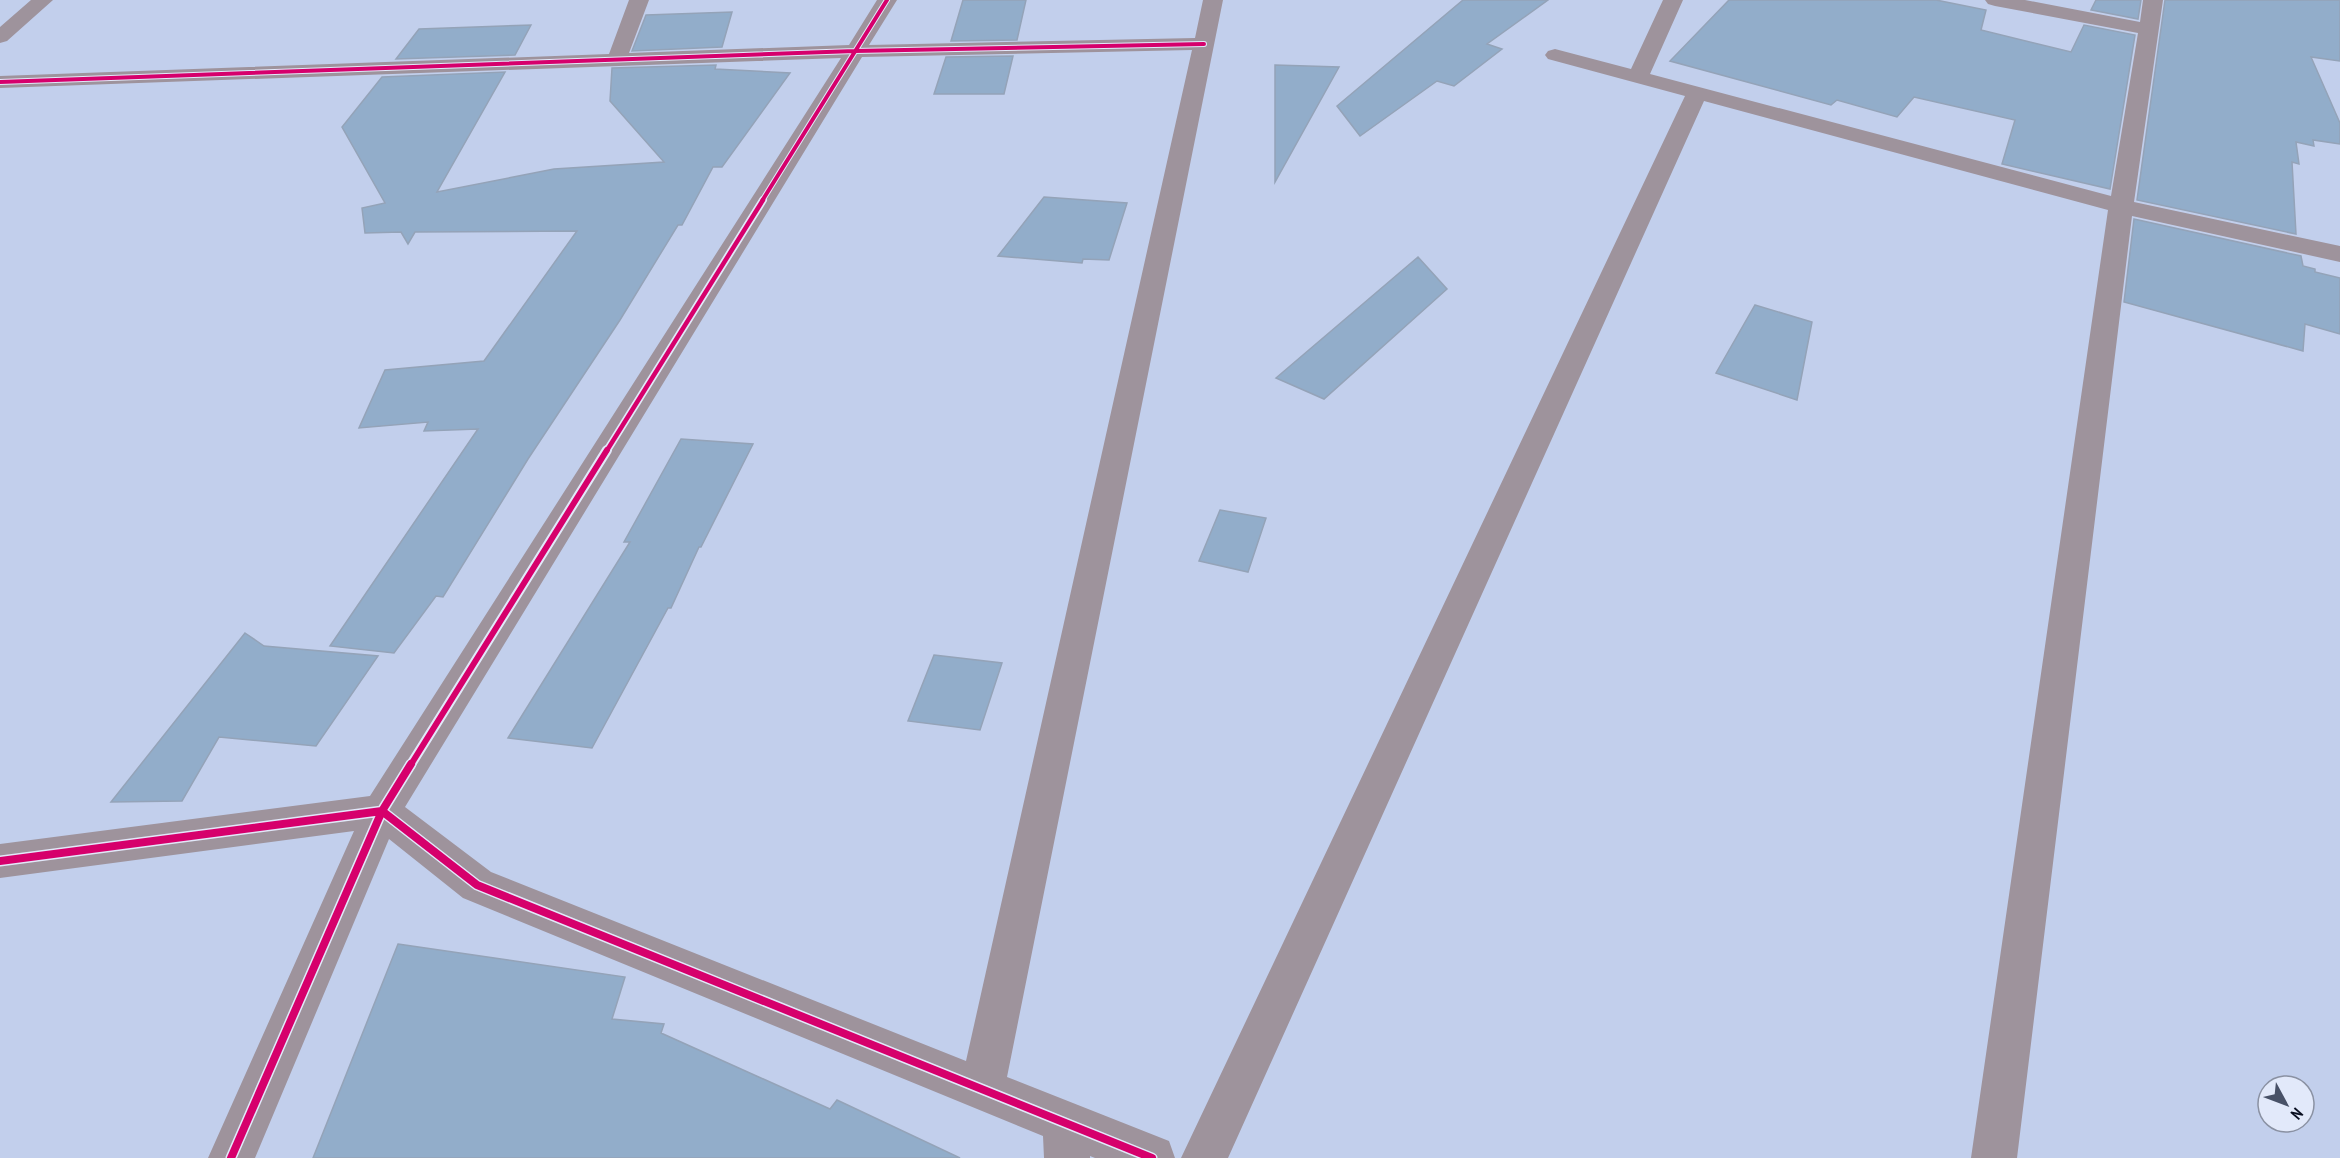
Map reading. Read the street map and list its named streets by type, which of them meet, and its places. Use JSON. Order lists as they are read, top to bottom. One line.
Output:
{"north":"bottom right"}
